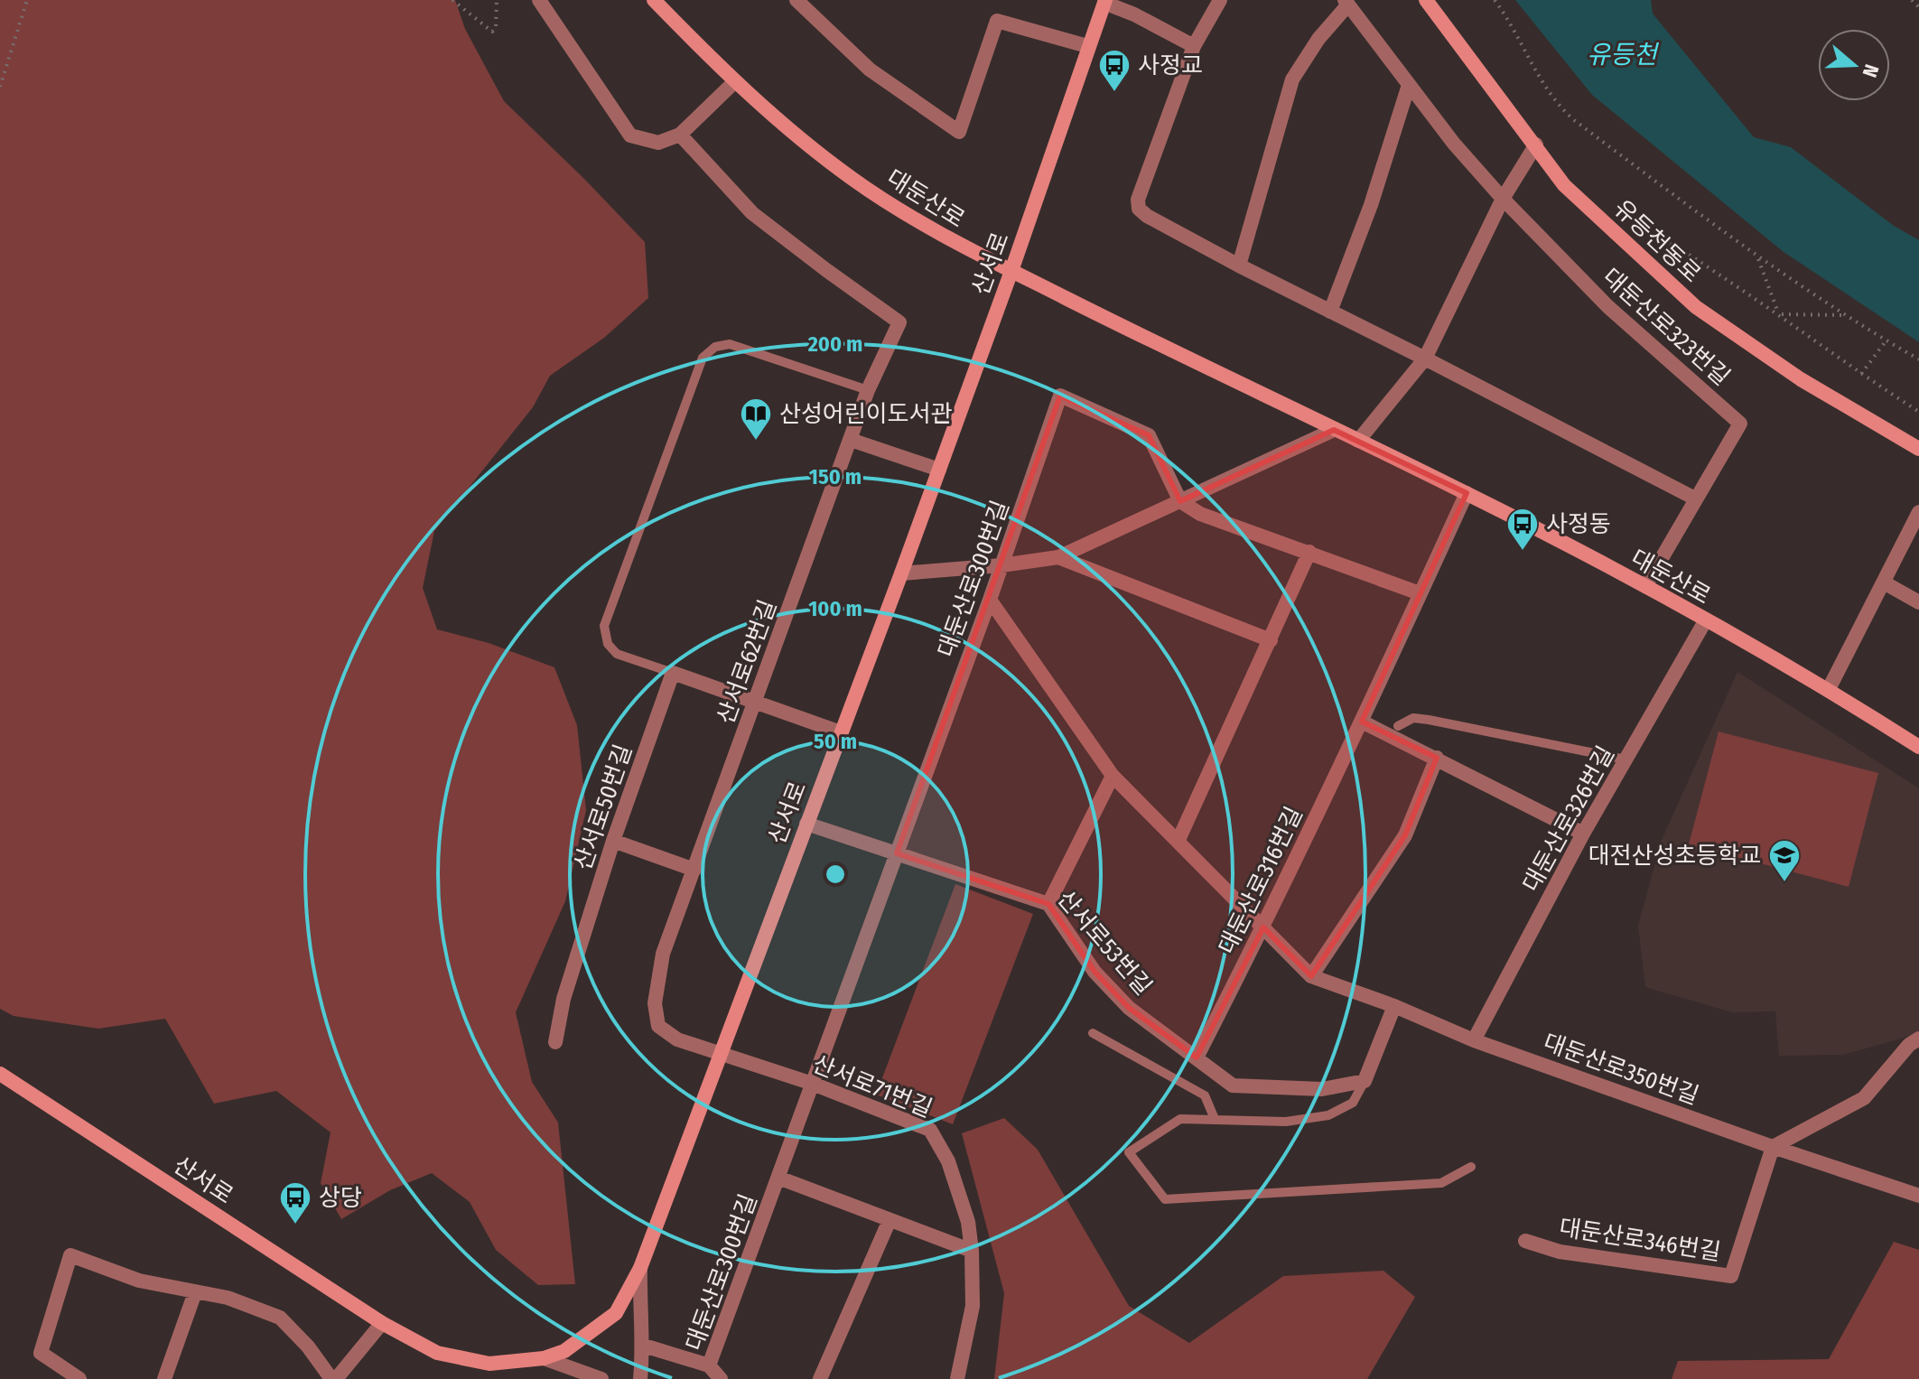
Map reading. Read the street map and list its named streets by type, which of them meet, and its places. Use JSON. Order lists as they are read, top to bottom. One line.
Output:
{"streets":{"main road":["대둔산로","유등천동로","산서로"],"street":["대둔산로323번길","대둔산로300번길","산서로62번길","산서로50번길","대둔산로326번길","대둔산로316번길","산서로53번길","대둔산로350번길","산서로71번길","대둔산로346번길"]},"crossings":[["대둔산로","산서로"],["대둔산로","대둔산로323번길"],["대둔산로","대둔산로326번길"],["대둔산로","대둔산로316번길"],["산서로","산서로62번길"],["산서로","산서로53번길"],["산서로","산서로71번길"],["대둔산로300번길","산서로53번길"],["대둔산로300번길","대둔산로350번길"],["대둔산로300번길","산서로71번길"],["산서로62번길","산서로71번길"],["대둔산로326번길","대둔산로350번길"],["대둔산로316번길","산서로53번길"],["대둔산로316번길","대둔산로350번길"],["대둔산로350번길","대둔산로346번길"]],"water":["유등천"],"places":{"bus stop":["사정교","사정동","상당"],"library":["산성어린이도서관"],"school or university":["대전산성초등학교"]},"north":"right","rings":["200 m","150 m","100 m","50 m"]}
